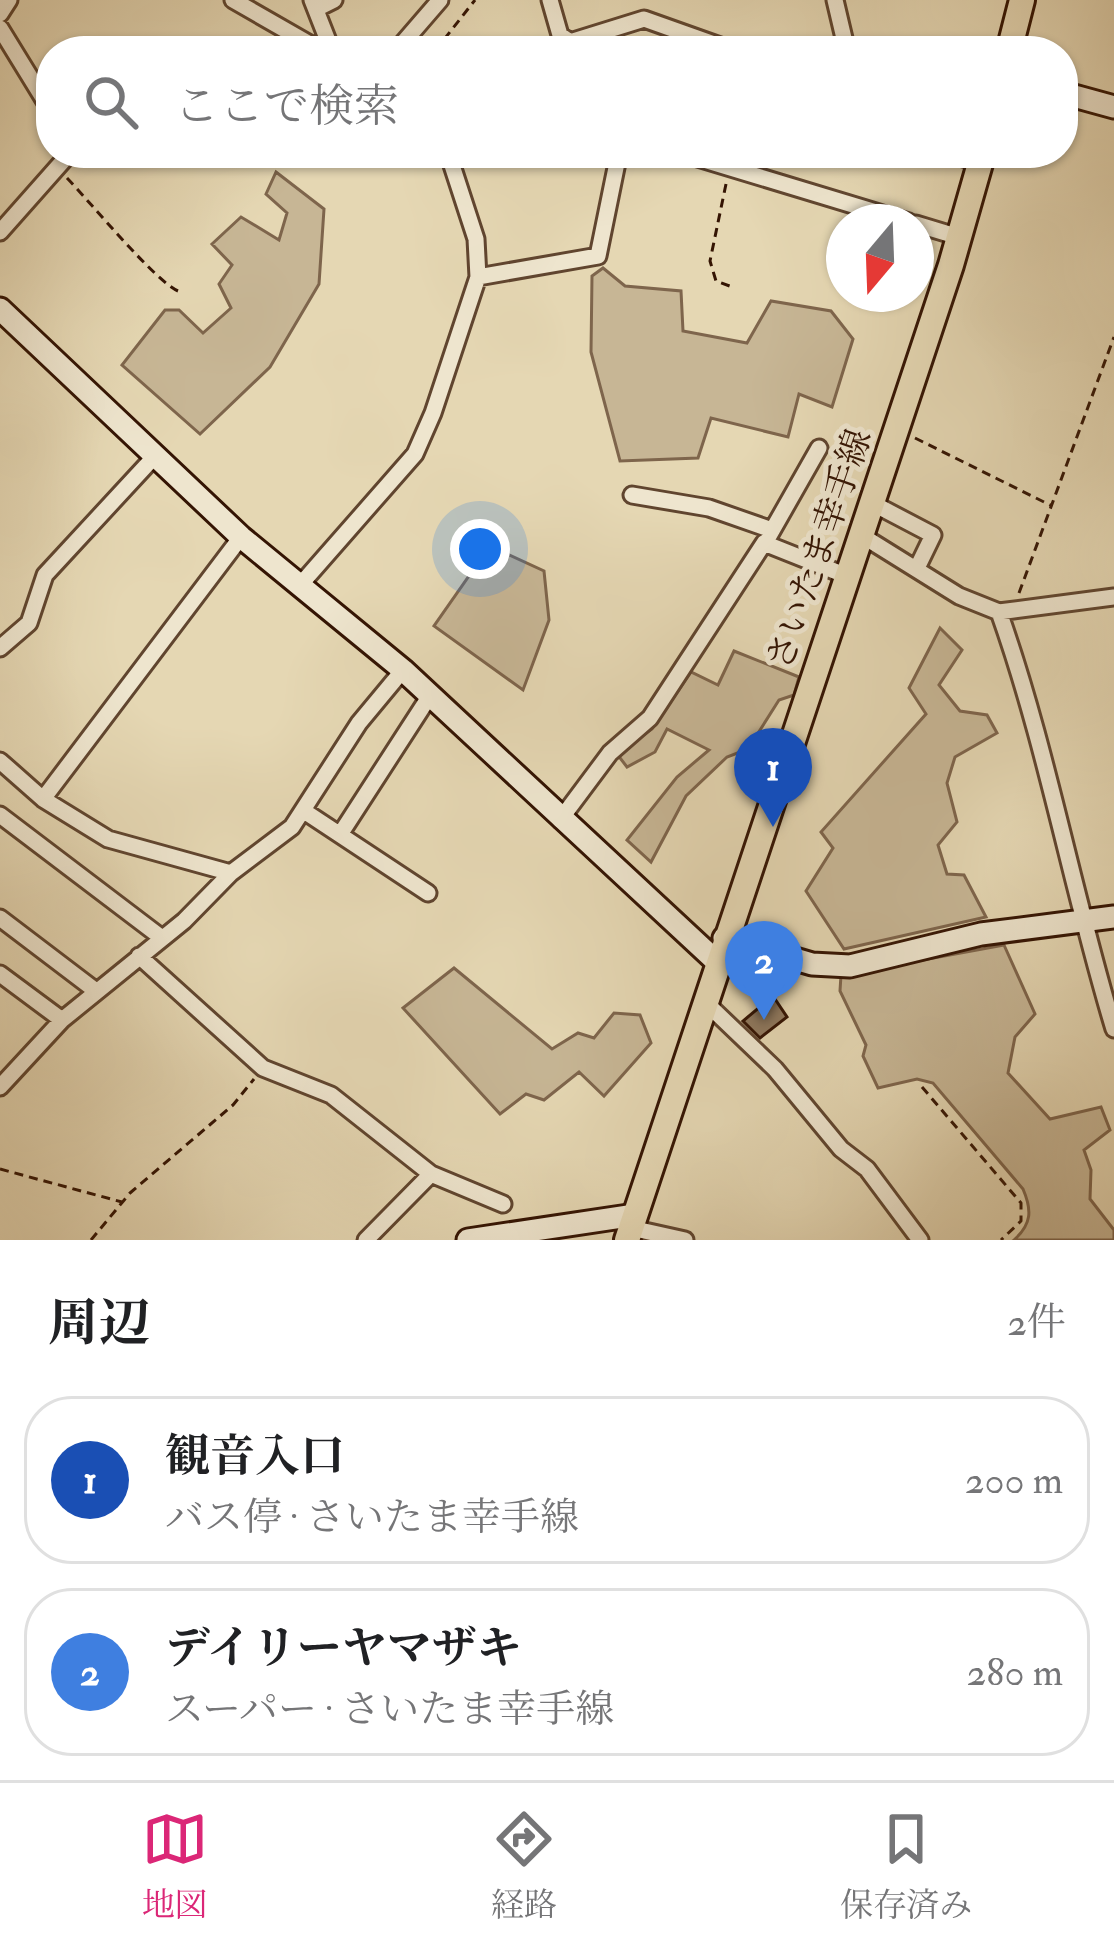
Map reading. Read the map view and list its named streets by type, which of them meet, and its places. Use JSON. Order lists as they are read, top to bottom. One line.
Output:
{"streets":{"main road":["さいたま幸手線"]},"north":"bottom","page":{"search":"ここで検索","pins":["1","2"],"heading":["周辺","2件"],"list":[{"mark":"1","name":"観音入口","note":"バス停 · さいたま幸手線","value":"200 m"},{"mark":"2","name":"デイリーヤマザキ","note":"スーパー · さいたま幸手線","value":"280 m"}],"nav":["地図","経路","保存済み"]}}
